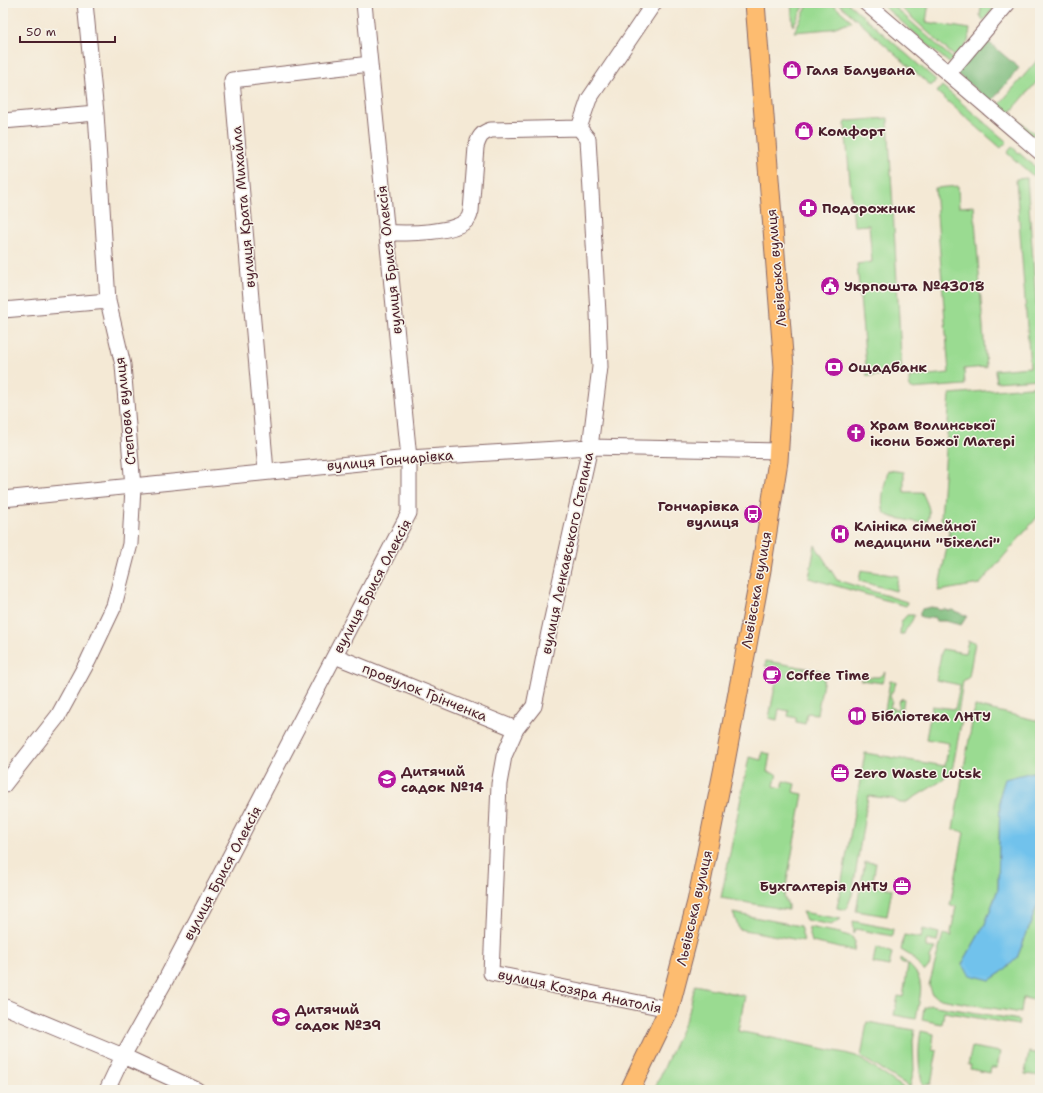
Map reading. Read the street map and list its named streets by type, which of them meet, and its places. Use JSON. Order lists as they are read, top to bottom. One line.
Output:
{"streets":{"main road":["Львівська вулиця"],"street":["вулиця Крата Михайла","вулиця Брися Олексія","Степова вулиця","вулиця Гончарівка","вулиця Ленкавського Степана","провулок Грінченка","вулиця Козяра Анатолія"]},"crossings":[["вулиця Крата Михайла","вулиця Брися Олексія"],["вулиця Крата Михайла","вулиця Гончарівка"],["вулиця Брися Олексія","вулиця Гончарівка"],["вулиця Брися Олексія","провулок Грінченка"],["Львівська вулиця","вулиця Гончарівка"],["Львівська вулиця","вулиця Козяра Анатолія"],["Степова вулиця","вулиця Гончарівка"],["вулиця Гончарівка","вулиця Ленкавського Степана"],["вулиця Ленкавського Степана","провулок Грінченка"],["вулиця Ленкавського Степана","вулиця Козяра Анатолія"]],"places":{"shop":["Галя Балувана","Комфорт"],"pharmacy":["Подорожник"],"public building":["Укрпошта №43018"],"bank":["Ощадбанк"],"church":["Храм Волинської ікони Божої Матері"],"bus stop":["Гончарівка вулиця"],"hospital":["Клініка сімейної медицини \"Біхелсі\""],"cafe":["Coffee Time"],"library":["Бібліотека ЛНТУ"],"office":["Zero Waste Lutsk","Бухгалтерія ЛНТУ"],"school or university":["Дитячий садок №14","Дитячий садок №39"]},"scale_bar":"50 m"}
